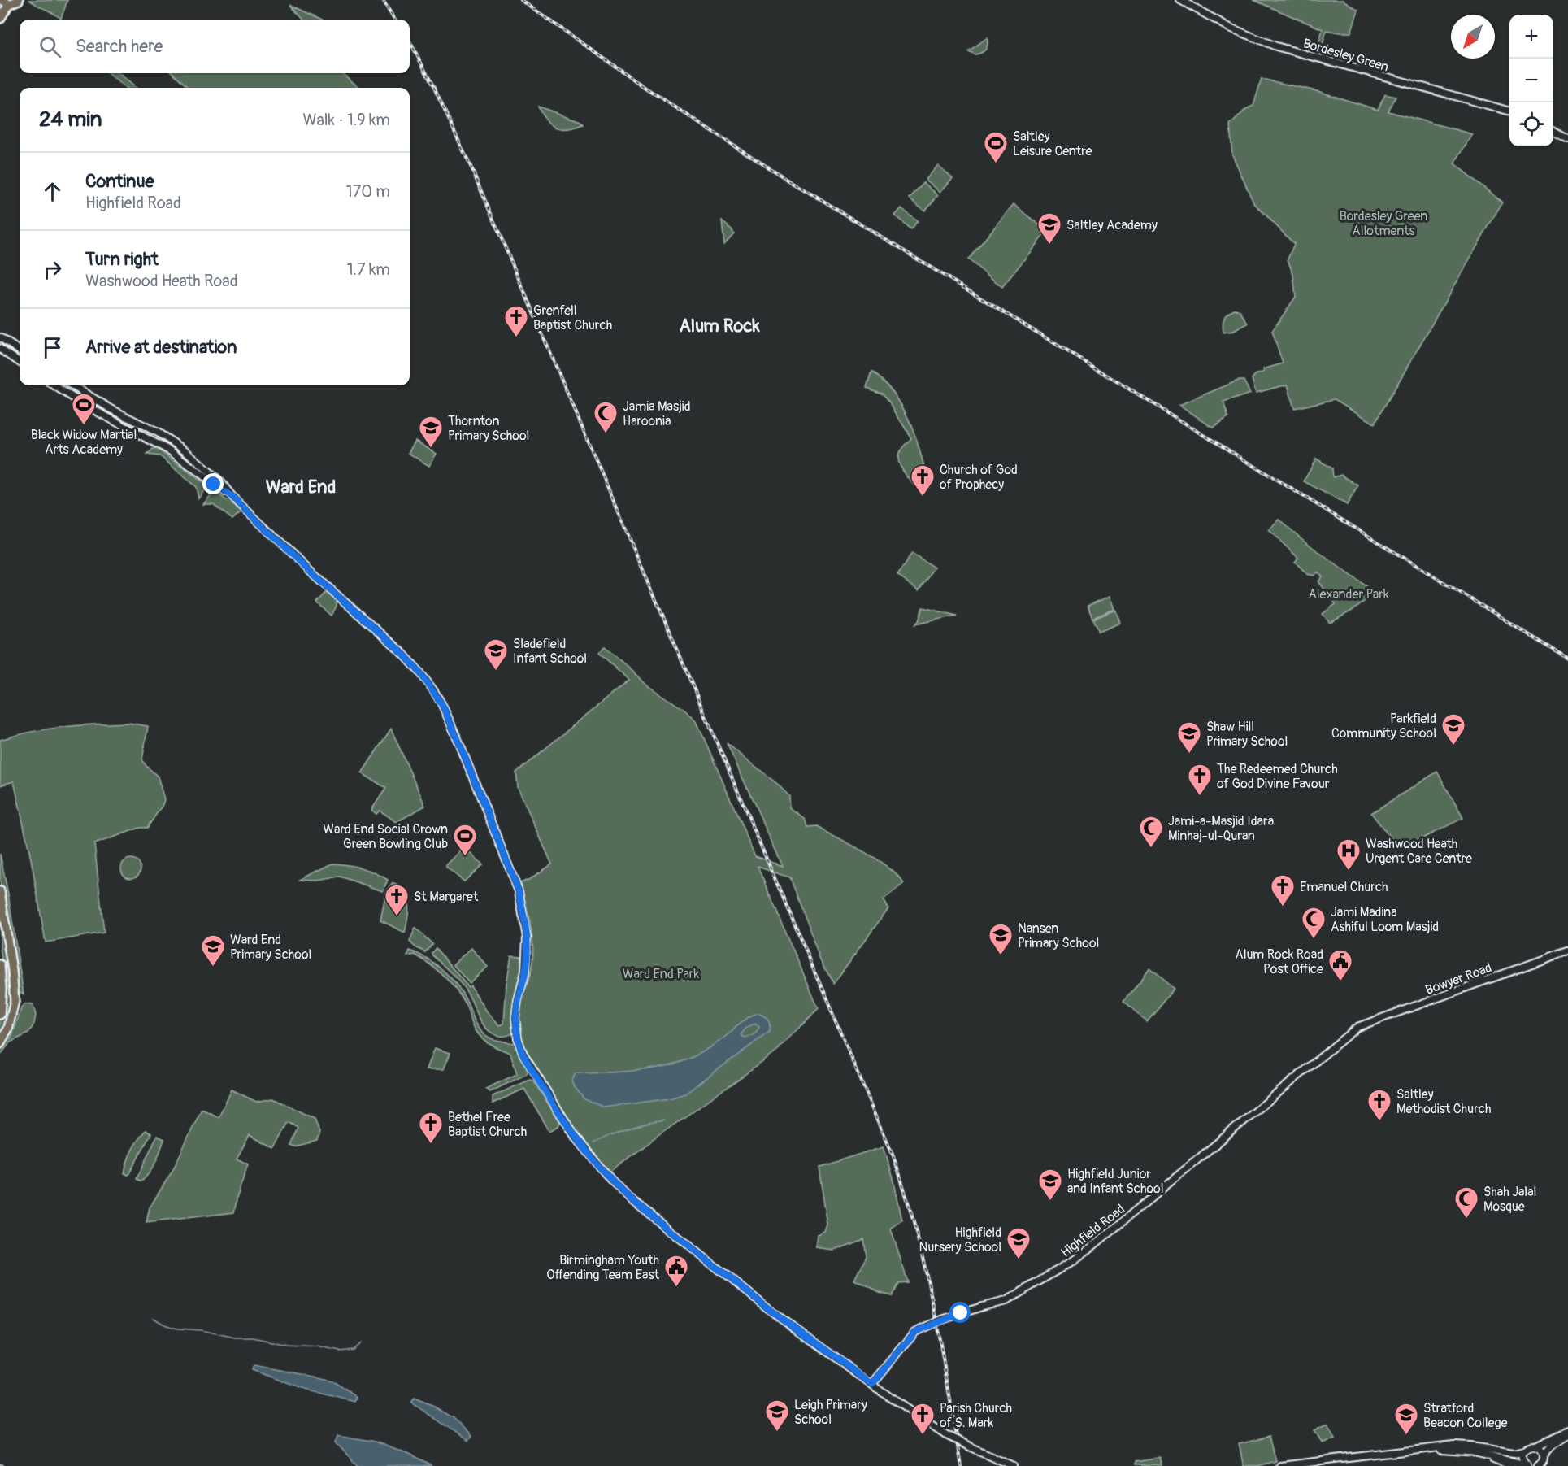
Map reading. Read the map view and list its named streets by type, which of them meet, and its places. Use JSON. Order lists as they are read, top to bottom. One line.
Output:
{"streets":{"main road":["Bordesley Green","Bowyer Road","Highfield Road"]},"crossings":[["Bowyer Road","Highfield Road"]],"districts":["Alum Rock","Ward End"],"parks":["Bordesley Green Allotments","Alexander Park","Ward End Park"],"places":{"sports":["Saltley Leisure Centre","Black Widow Martial Arts Academy","Ward End Social Crown Green Bowling Club"],"school or university":["Saltley Academy","Thornton Primary School","Sladefield Infant School","Parkfield Community School","Shaw Hill Primary School","Nansen Primary School","Ward End Primary School","Highfield Junior and Infant School","Highfield Nursery School","Leigh Primary School","Stratford Beacon College"],"church":["Grenfell Baptist Church","Church of God of Prophecy","The Redeemed Church of God Divine Favour","Emanuel Church","St Margaret","Saltley Methodist Church","Bethel Free Baptist Church","Parish Church of S. Mark"],"mosque":["Jamia Masjid Haroonia","Jami-a-Masjid Idara Minhaj-ul-Quran","Jami Madina Ashiful Loom Masjid","Shah Jalal Mosque"],"hospital":["Washwood Heath Urgent Care Centre"],"public building":["Alum Rock Road Post Office","Birmingham Youth Offending Team East"]},"north":"bottom left","page":{"map_buttons":["+","−"],"search":"Search here","heading":["24 min","Walk · 1.9 km"],"list":[["Continue","Highfield Road","170 m"],["Turn right","Washwood Heath Road","1.7 km"],"Arrive at destination"]}}
